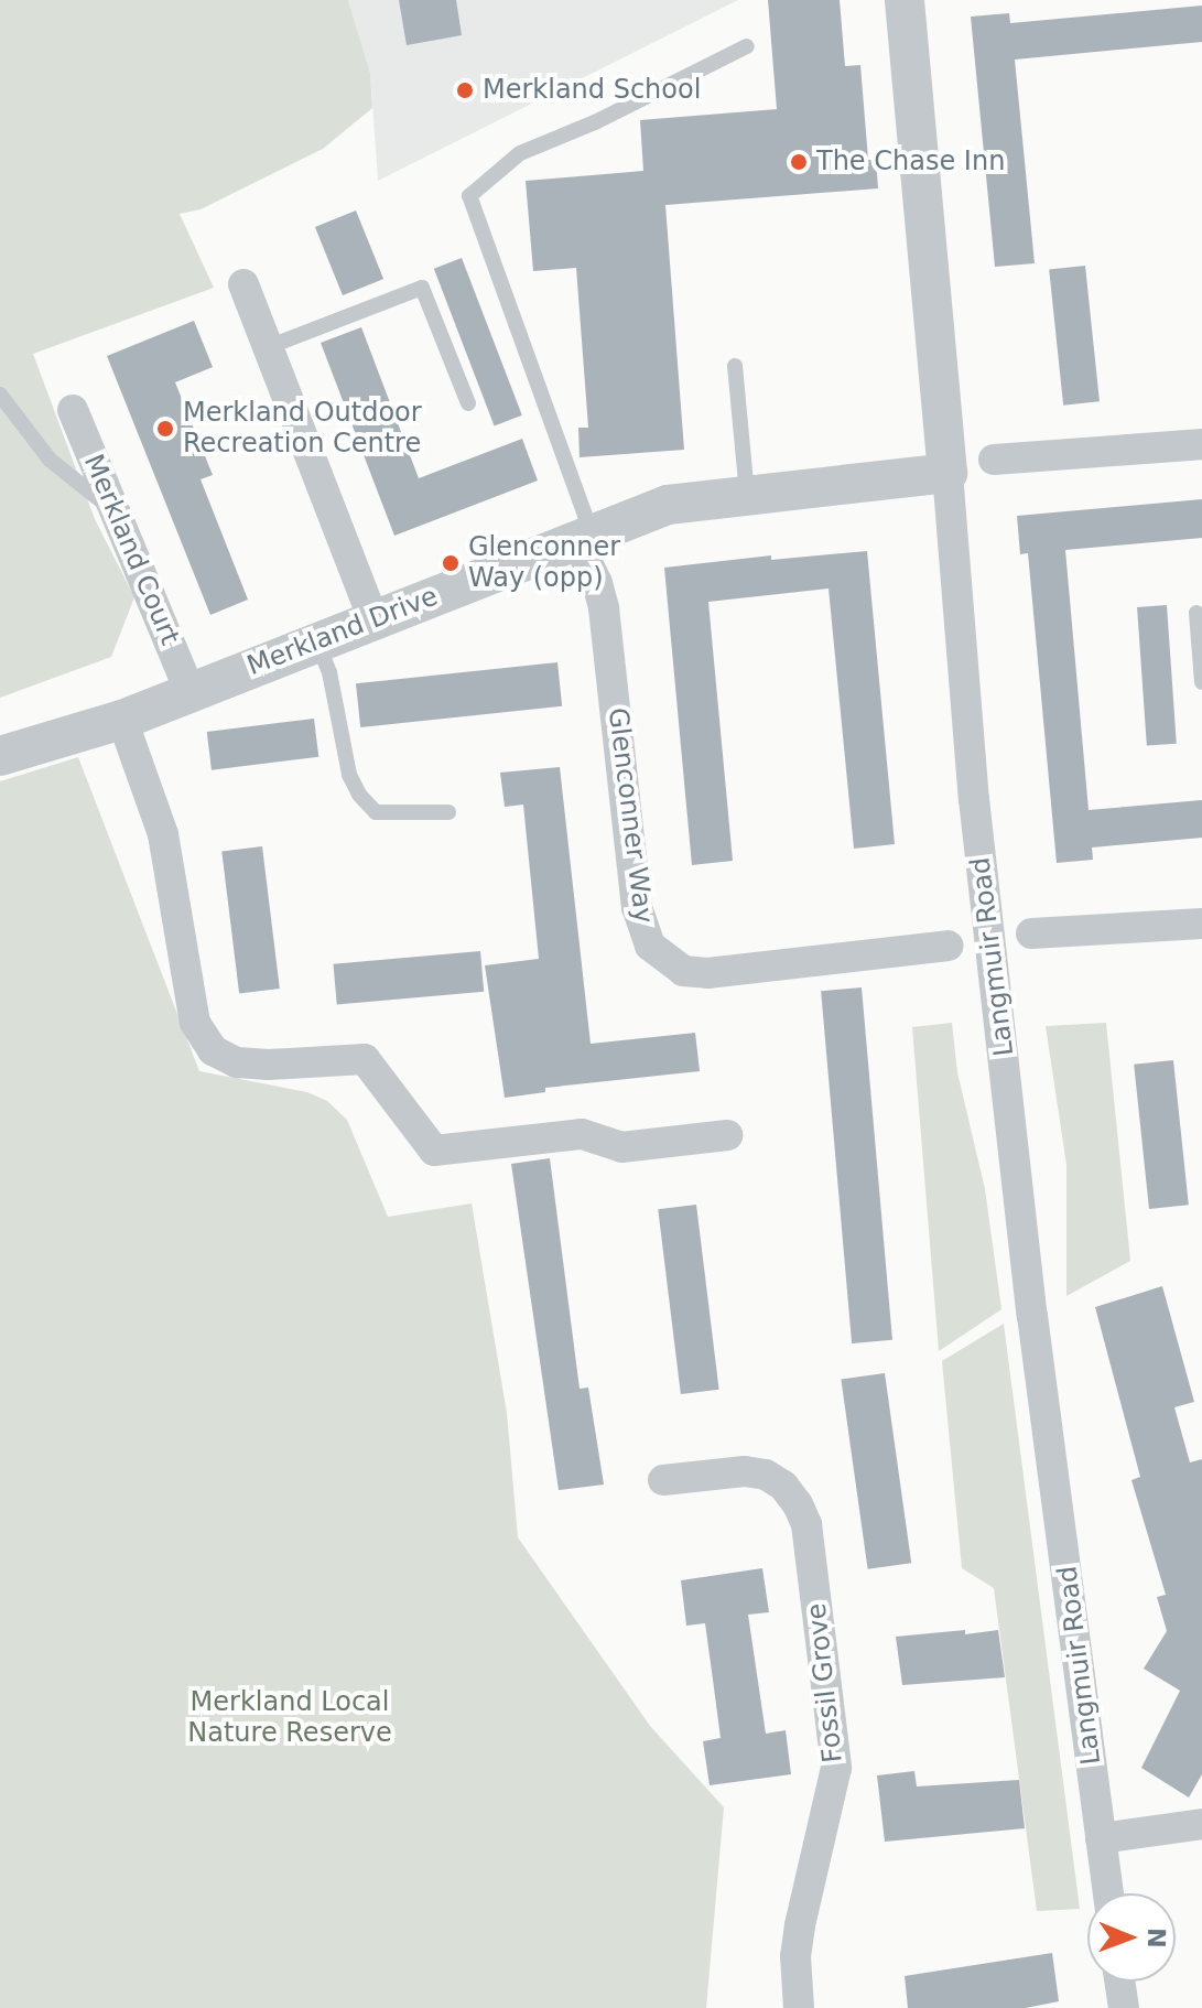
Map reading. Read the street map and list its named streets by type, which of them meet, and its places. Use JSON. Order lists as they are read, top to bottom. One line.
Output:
{"streets":{"street":["Merkland Court","Merkland Drive","Glenconner Way","Langmuir Road","Fossil Grove"]},"crossings":[["Merkland Court","Merkland Drive"],["Merkland Drive","Glenconner Way"],["Merkland Drive","Langmuir Road"]],"parks":["Merkland Local Nature Reserve"],"places":["Merkland School","The Chase Inn","Merkland Outdoor Recreation Centre","Glenconner Way (opp)"],"north":"right"}
